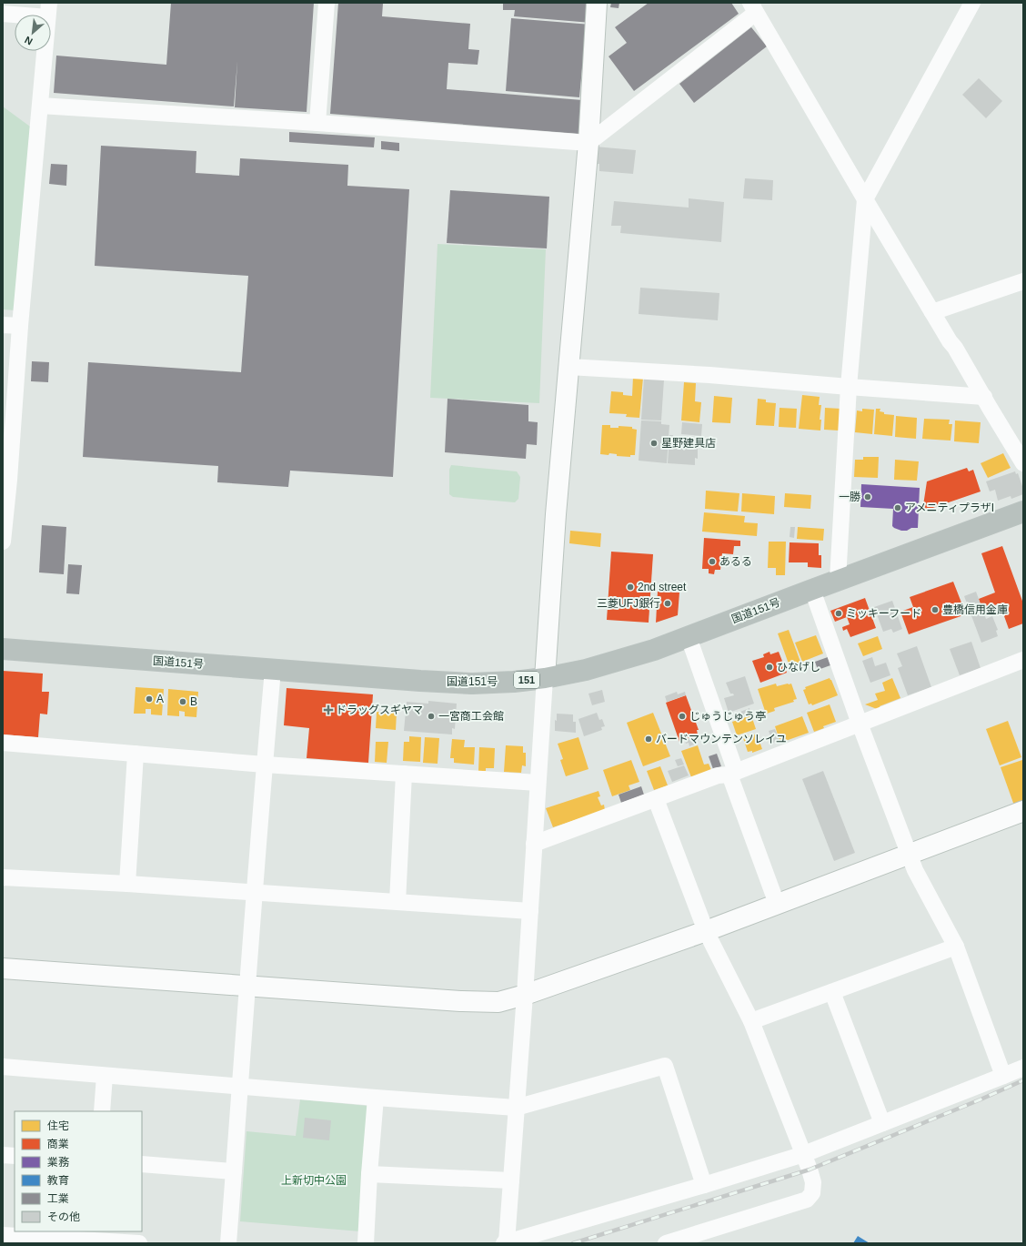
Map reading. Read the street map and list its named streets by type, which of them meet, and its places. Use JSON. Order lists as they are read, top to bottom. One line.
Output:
{"streets":{"highway":["国道151号","151"]},"parks":["上新切中公園"],"places":{"other":["星野建具店","一勝","アメニティプラザI","あるる","2nd street","三菱UFJ銀行","豊橋信用金庫","ミッキーフード","ひなげし","A","B","一宮商工会館","じゅうじゅう亭","バードマウンテンソレイユ"],"health":["ドラッグスギヤマ"]},"legend":["住宅","商業","業務","教育","工業","その他"],"north":"bottom left"}
